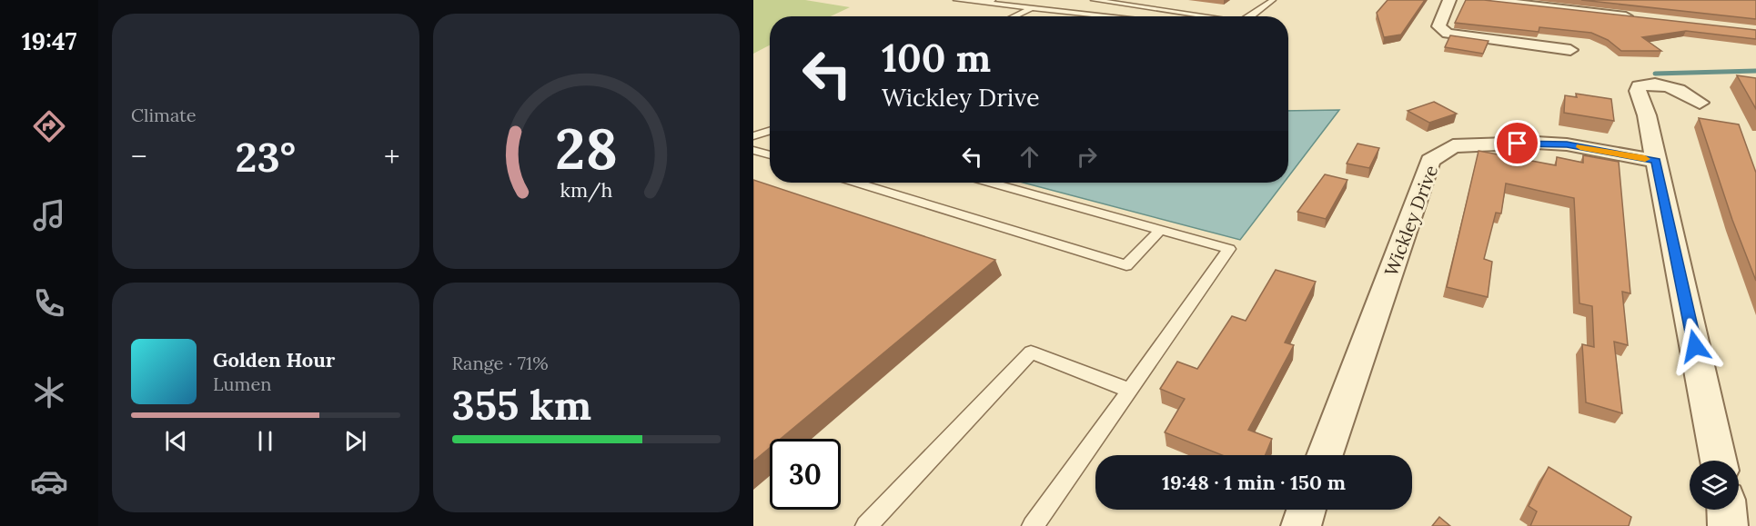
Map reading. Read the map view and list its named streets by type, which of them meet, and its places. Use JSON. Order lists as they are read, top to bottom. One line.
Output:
{"streets":{"street":["Wickley Drive"]},"page":{"tabs":"19:47","tile":["Climate",["Range · 71%","355 km"]],"turn":["100 m","Wickley Drive"],"heat":["−","23°","+"],"song":["Golden Hour","Lumen"],"limit":"30","trip":"19:48 · 1 min · 150 m","gauge":["28","km/h"]}}
